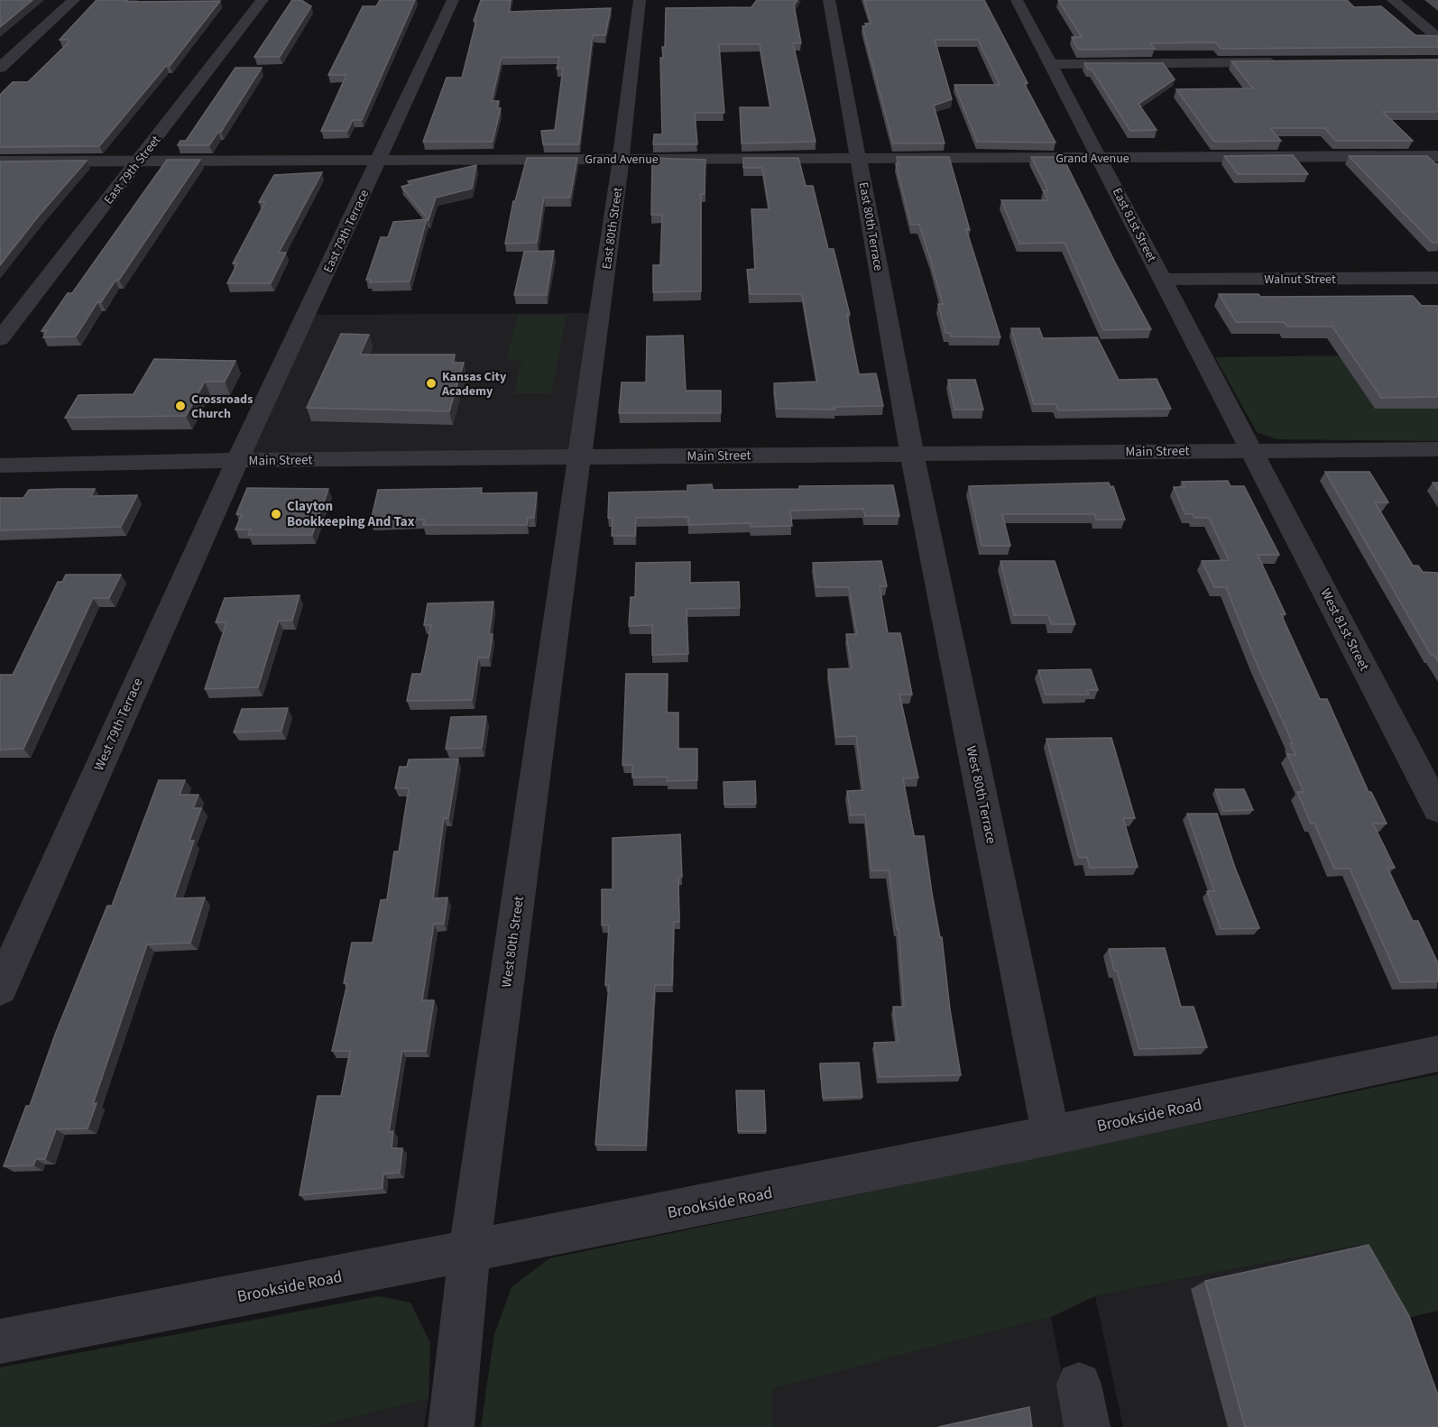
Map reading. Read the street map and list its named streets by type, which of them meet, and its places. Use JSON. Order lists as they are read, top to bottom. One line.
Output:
{"streets":{"street":["Grand Avenue","East 79th Street","East 81st Street","East 80th Terrace","East 80th Street","East 79th Terrace","Walnut Street","Main Street","West 81st Street","West 79th Terrace","West 80th Terrace","West 80th Street","Brookside Road"]},"crossings":[["Grand Avenue","East 79th Street"],["Grand Avenue","East 81st Street"],["Grand Avenue","East 80th Terrace"],["Grand Avenue","East 80th Street"],["Grand Avenue","East 79th Terrace"],["East 81st Street","Walnut Street"],["East 81st Street","Main Street"],["East 81st Street","West 81st Street"],["East 80th Terrace","Main Street"],["East 80th Terrace","West 80th Terrace"],["East 80th Street","Main Street"],["East 80th Street","West 80th Street"],["East 79th Terrace","Main Street"],["East 79th Terrace","West 79th Terrace"],["Main Street","West 81st Street"],["Main Street","West 79th Terrace"],["Main Street","West 80th Terrace"],["Main Street","West 80th Street"],["West 80th Terrace","Brookside Road"],["West 80th Street","Brookside Road"]],"places":["Kansas City Academy","Crossroads Church","Clayton Bookkeeping And Tax"]}
